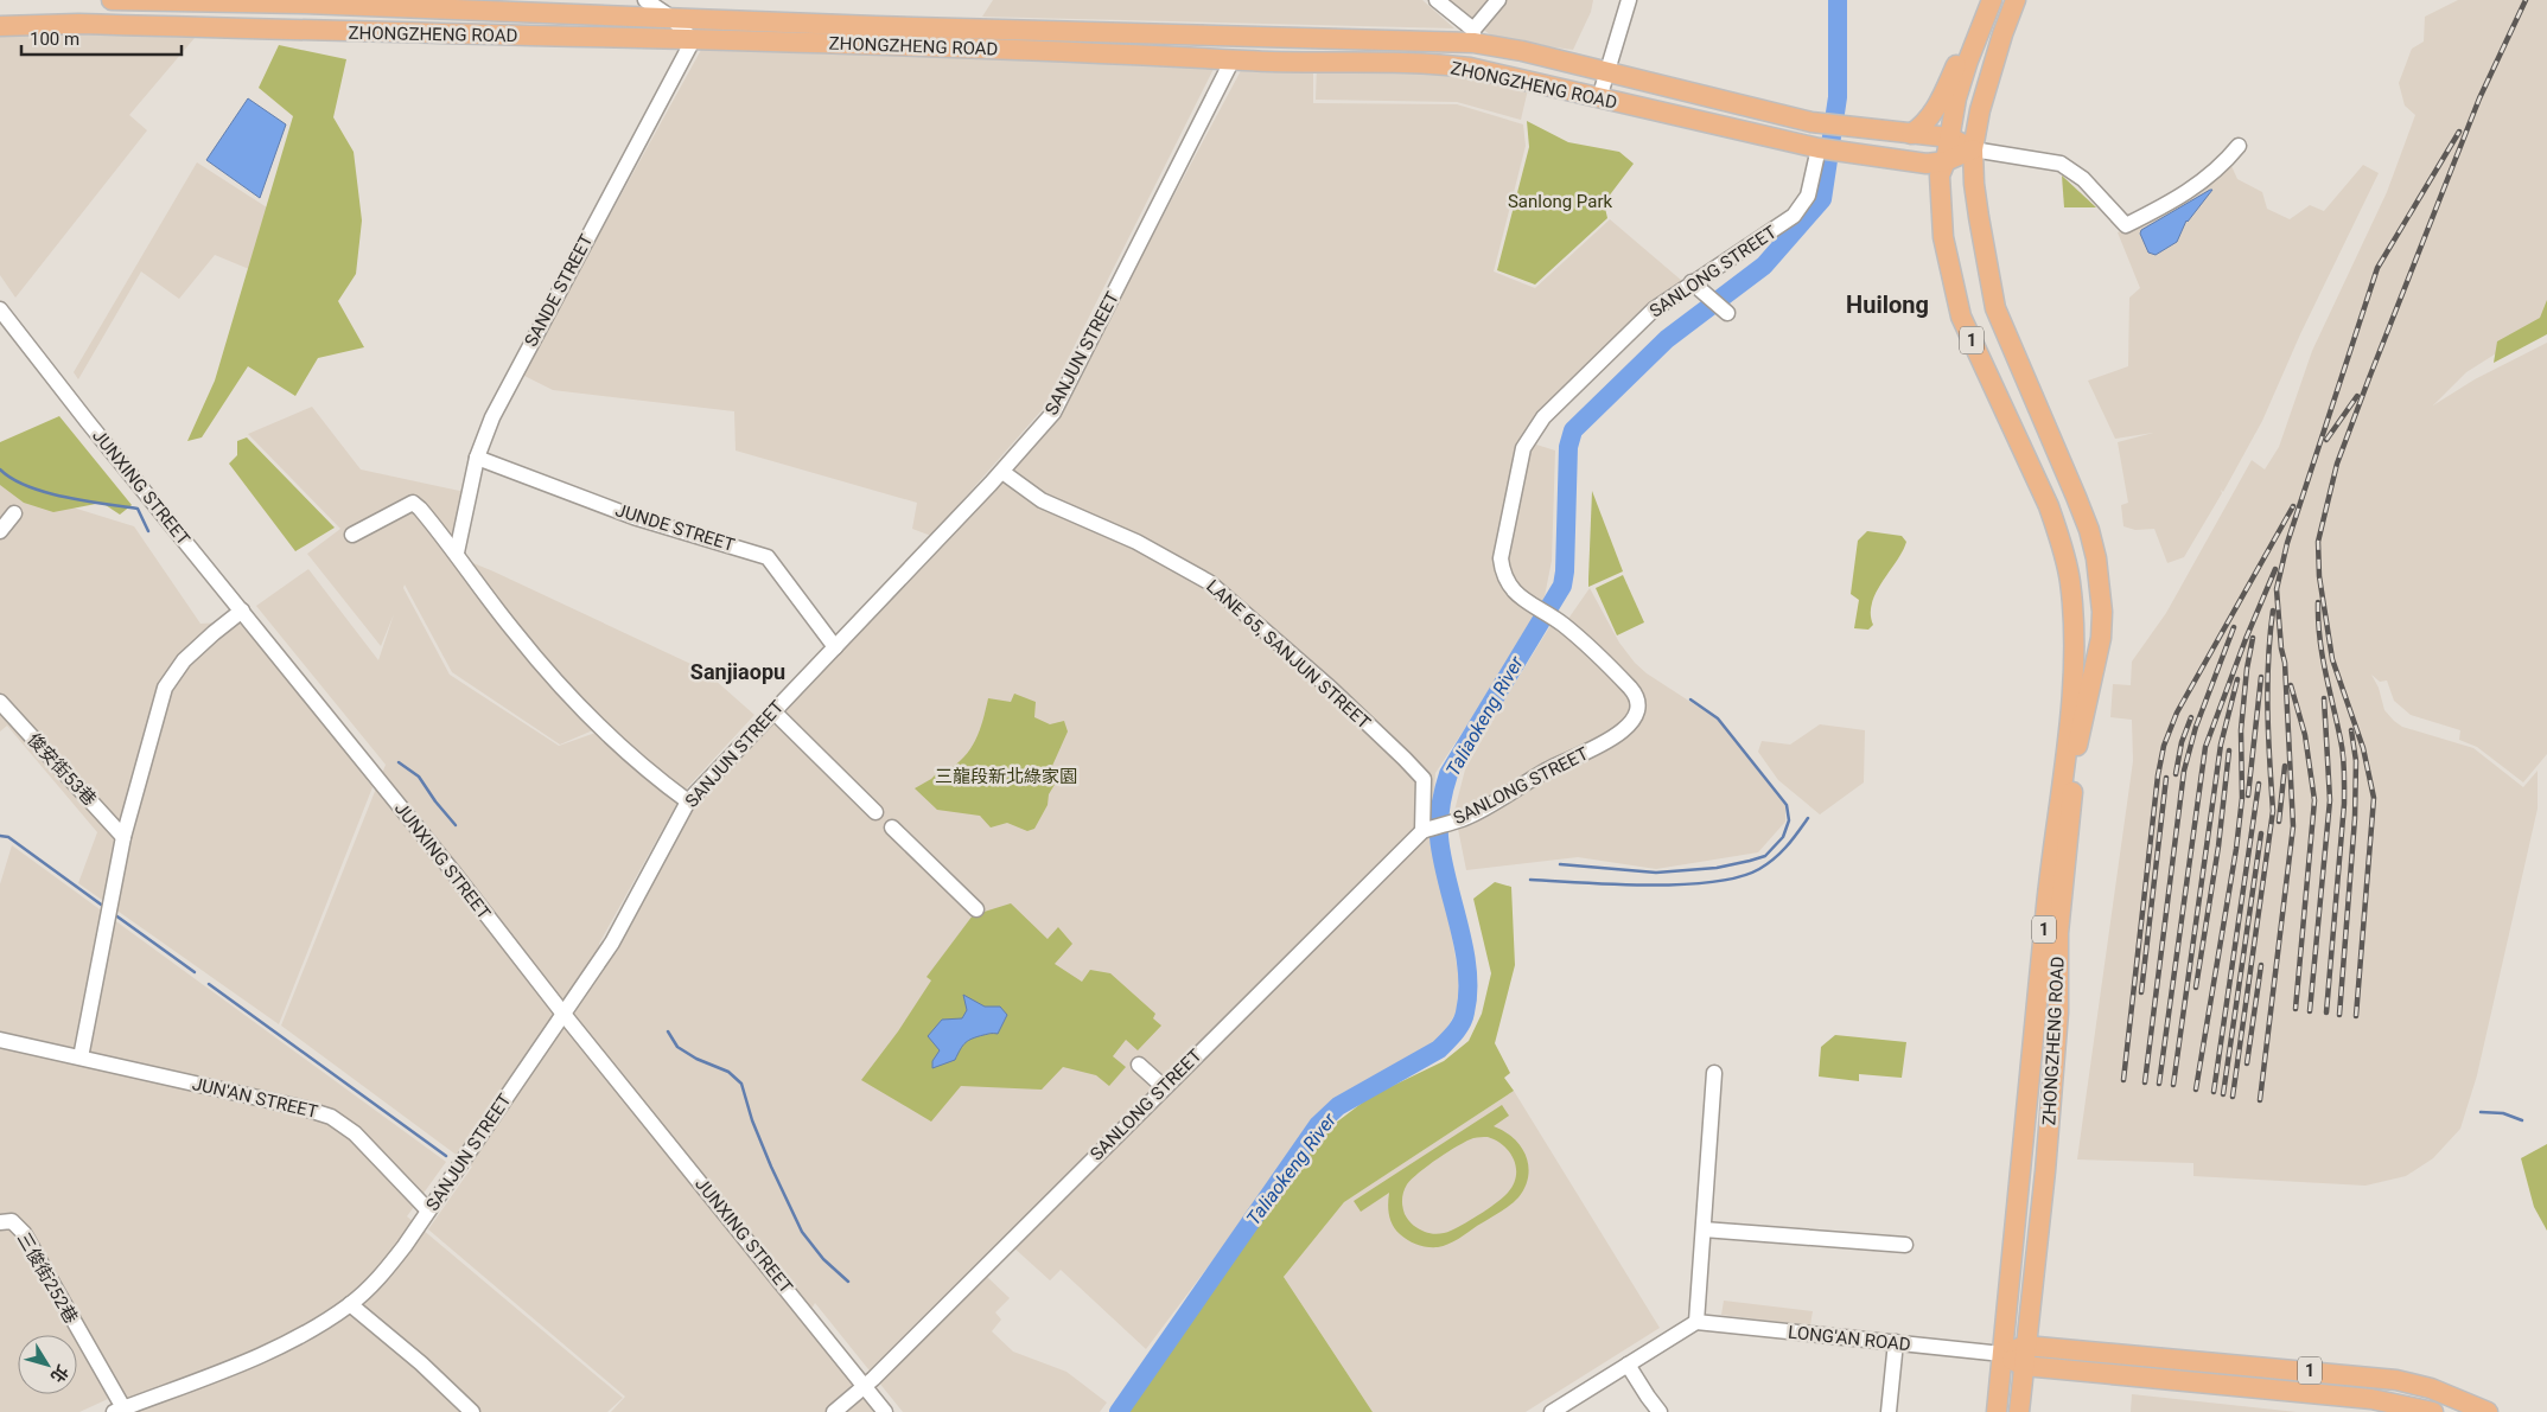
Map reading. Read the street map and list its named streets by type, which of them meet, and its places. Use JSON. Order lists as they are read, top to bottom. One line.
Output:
{"streets":{"main road":["ZHONGZHENG ROAD","1"],"street":["SANLONG STREET","SANDE STREET","SANJUN STREET","JUNXING STREET","JUNDE STREET","LANE 65, SANJUN STREET","俊安街53巷","JUN'AN STREET","三俊街252巷","LONG'AN ROAD"]},"crossings":[["ZHONGZHENG ROAD","SANLONG STREET"],["ZHONGZHENG ROAD","SANDE STREET"],["ZHONGZHENG ROAD","1"],["ZHONGZHENG ROAD","SANJUN STREET"],["ZHONGZHENG ROAD","LONG'AN ROAD"],["SANLONG STREET","JUNXING STREET"],["SANLONG STREET","LANE 65, SANJUN STREET"],["SANDE STREET","JUNDE STREET"],["1","LONG'AN ROAD"],["SANJUN STREET","JUNXING STREET"],["SANJUN STREET","JUNDE STREET"],["SANJUN STREET","LANE 65, SANJUN STREET"],["SANJUN STREET","JUN'AN STREET"],["SANJUN STREET","三俊街252巷"]],"districts":["Huilong","Sanjiaopu"],"water":["Taliaokeng River"],"parks":["Sanlong Park","三龍段新北綠家園"],"scale_bar":"100 m","north":"bottom right"}
